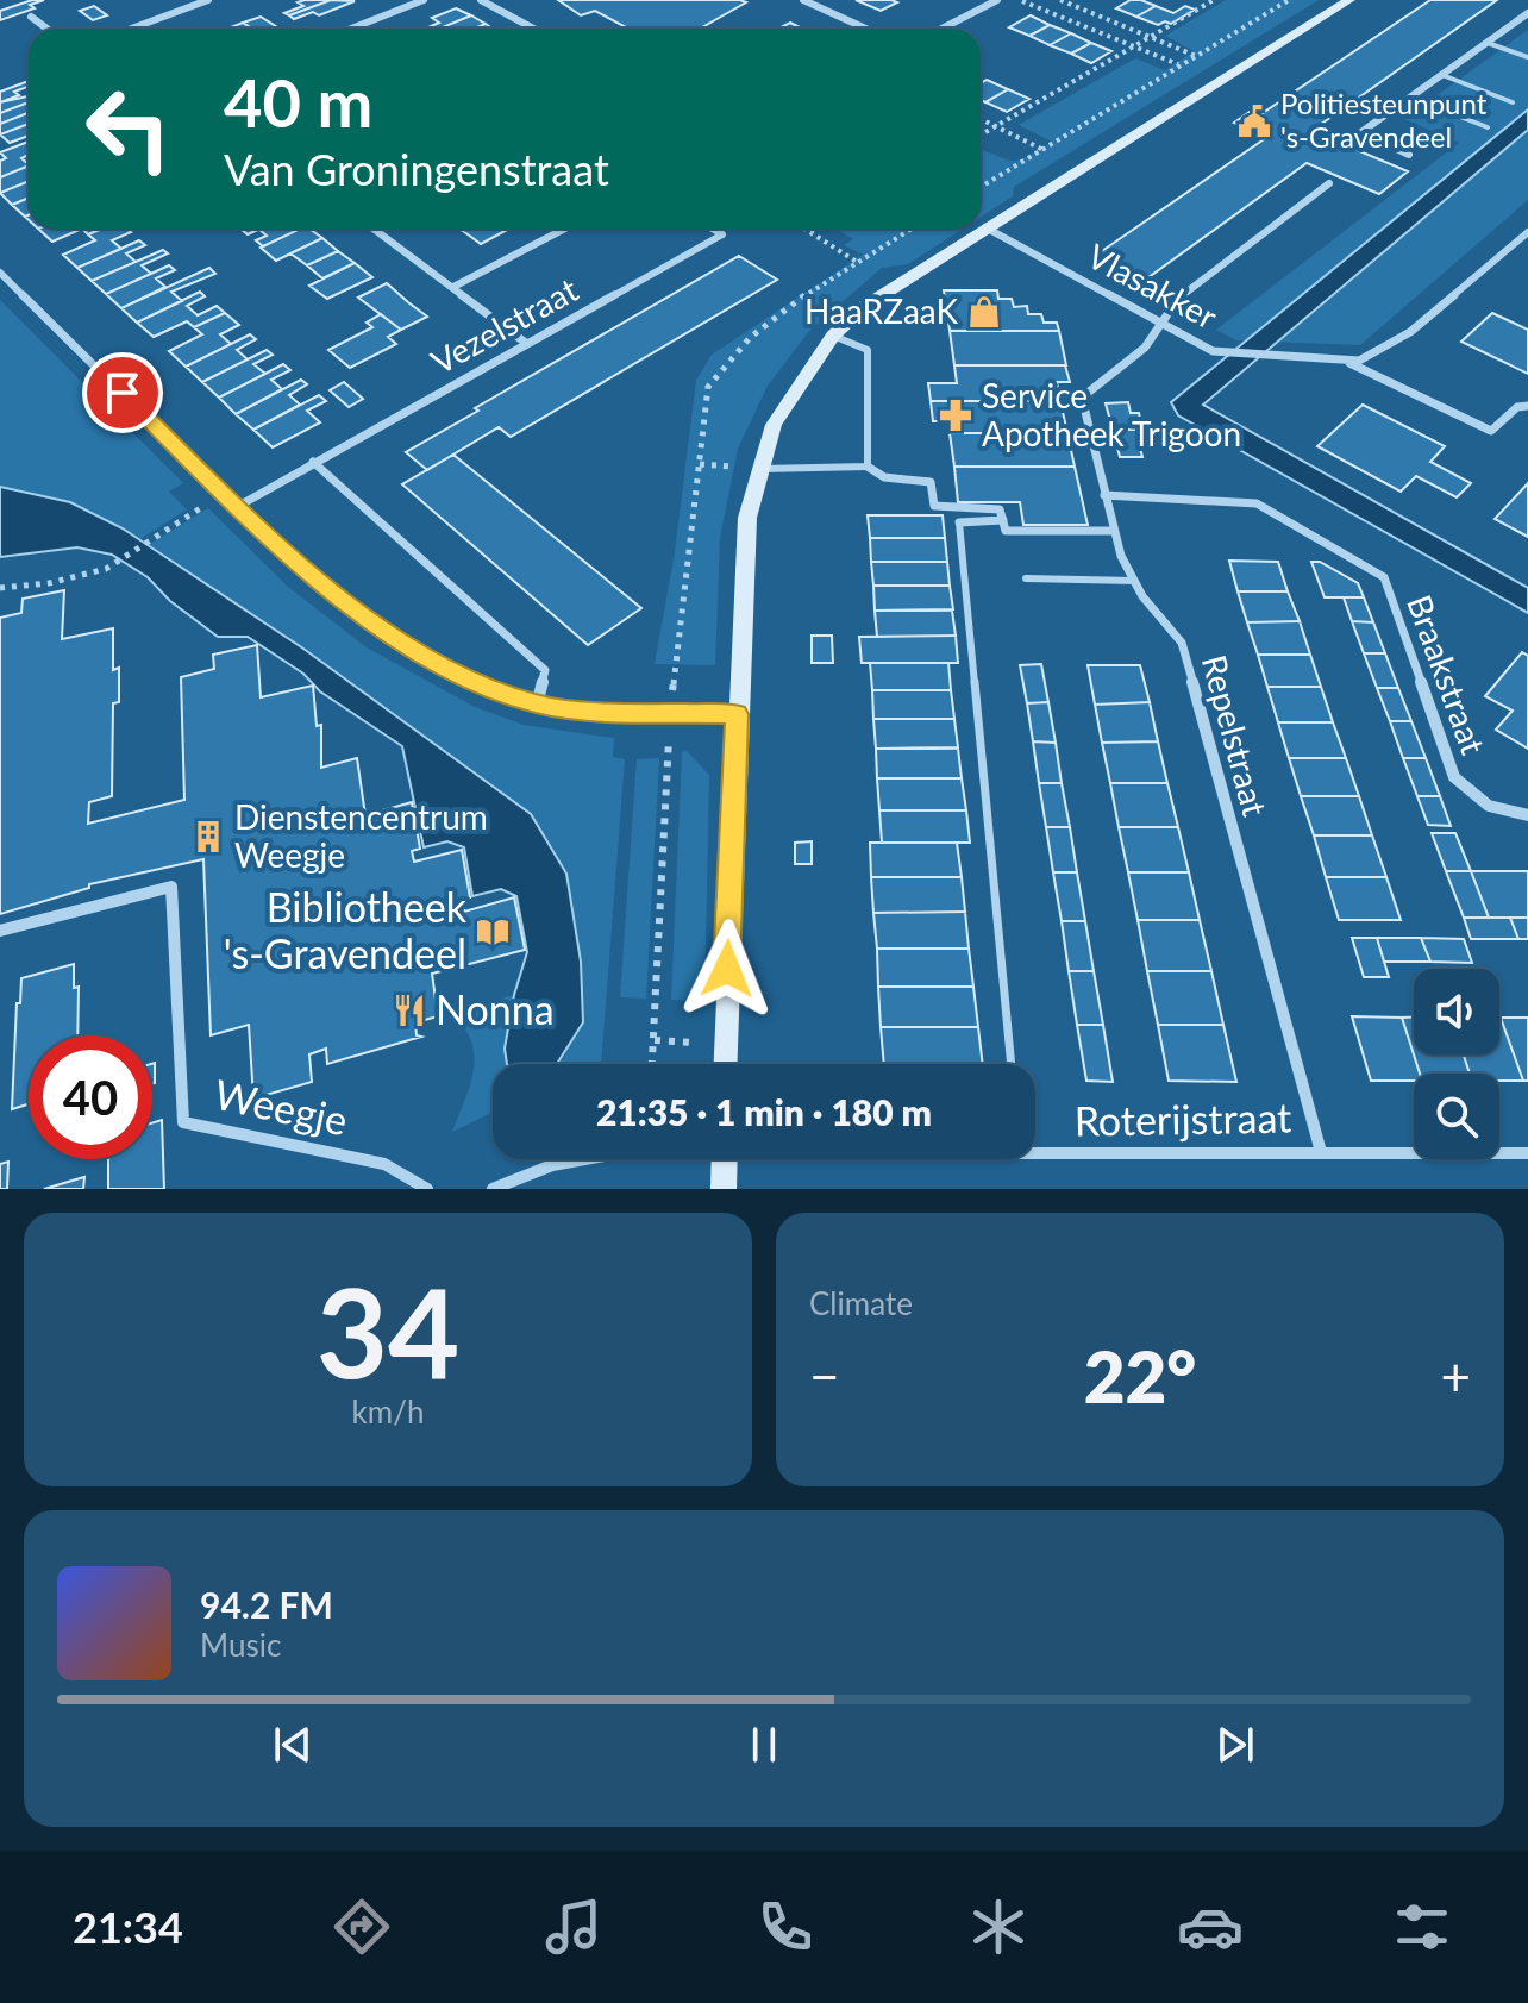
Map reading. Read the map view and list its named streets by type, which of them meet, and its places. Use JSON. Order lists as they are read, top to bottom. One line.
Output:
{"streets":{"street":["Vlasakker","Vezelstraat","Braakstraat","Repelstraat","Weegje","Roterijstraat"]},"crossings":[["Vlasakker","Repelstraat"],["Braakstraat","Repelstraat"],["Repelstraat","Roterijstraat"]],"places":{"public building":["Politiesteunpunt 's-Gravendeel"],"shop":["HaaRZaaK"],"pharmacy":["Service Apotheek Trigoon"],"building":["Dienstencentrum Weegje"],"library":["Bibliotheek 's-Gravendeel"],"restaurant":["Nonna"]},"page":{"turn":["40 m","Van Groningenstraat"],"limit":"40","trip":"21:35 · 1 min · 180 m","tile":[["34","km/h"],"Climate"],"heat":["−","22°","+"],"song":["94.2 FM","Music"],"tabs":"21:34"}}
